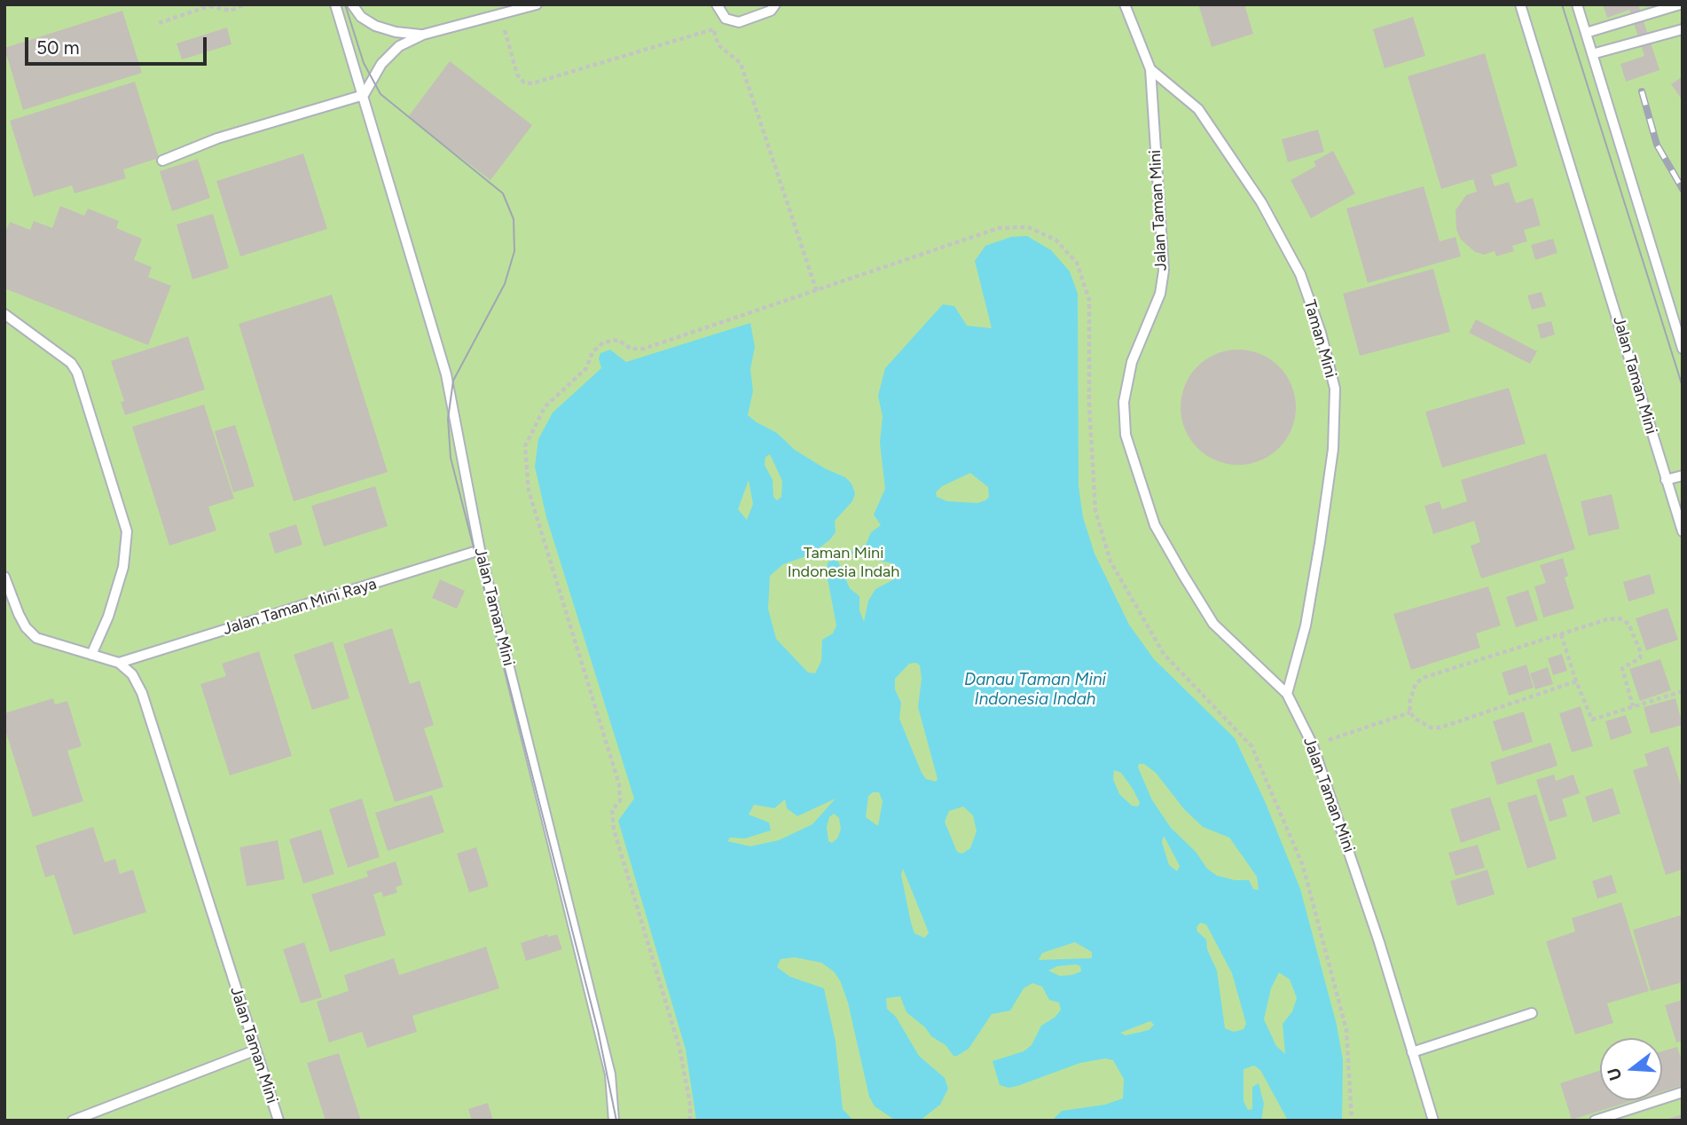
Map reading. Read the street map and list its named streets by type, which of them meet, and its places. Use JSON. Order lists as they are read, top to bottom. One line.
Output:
{"streets":{"lane":["Jalan Taman Mini","Taman Mini","Jalan Taman Mini Raya"]},"crossings":[["Jalan Taman Mini","Taman Mini"],["Jalan Taman Mini","Jalan Taman Mini Raya"]],"water":["Danau Taman Mini Indonesia Indah"],"parks":["Taman Mini Indonesia Indah"],"scale_bar":"50 m","north":"left"}
